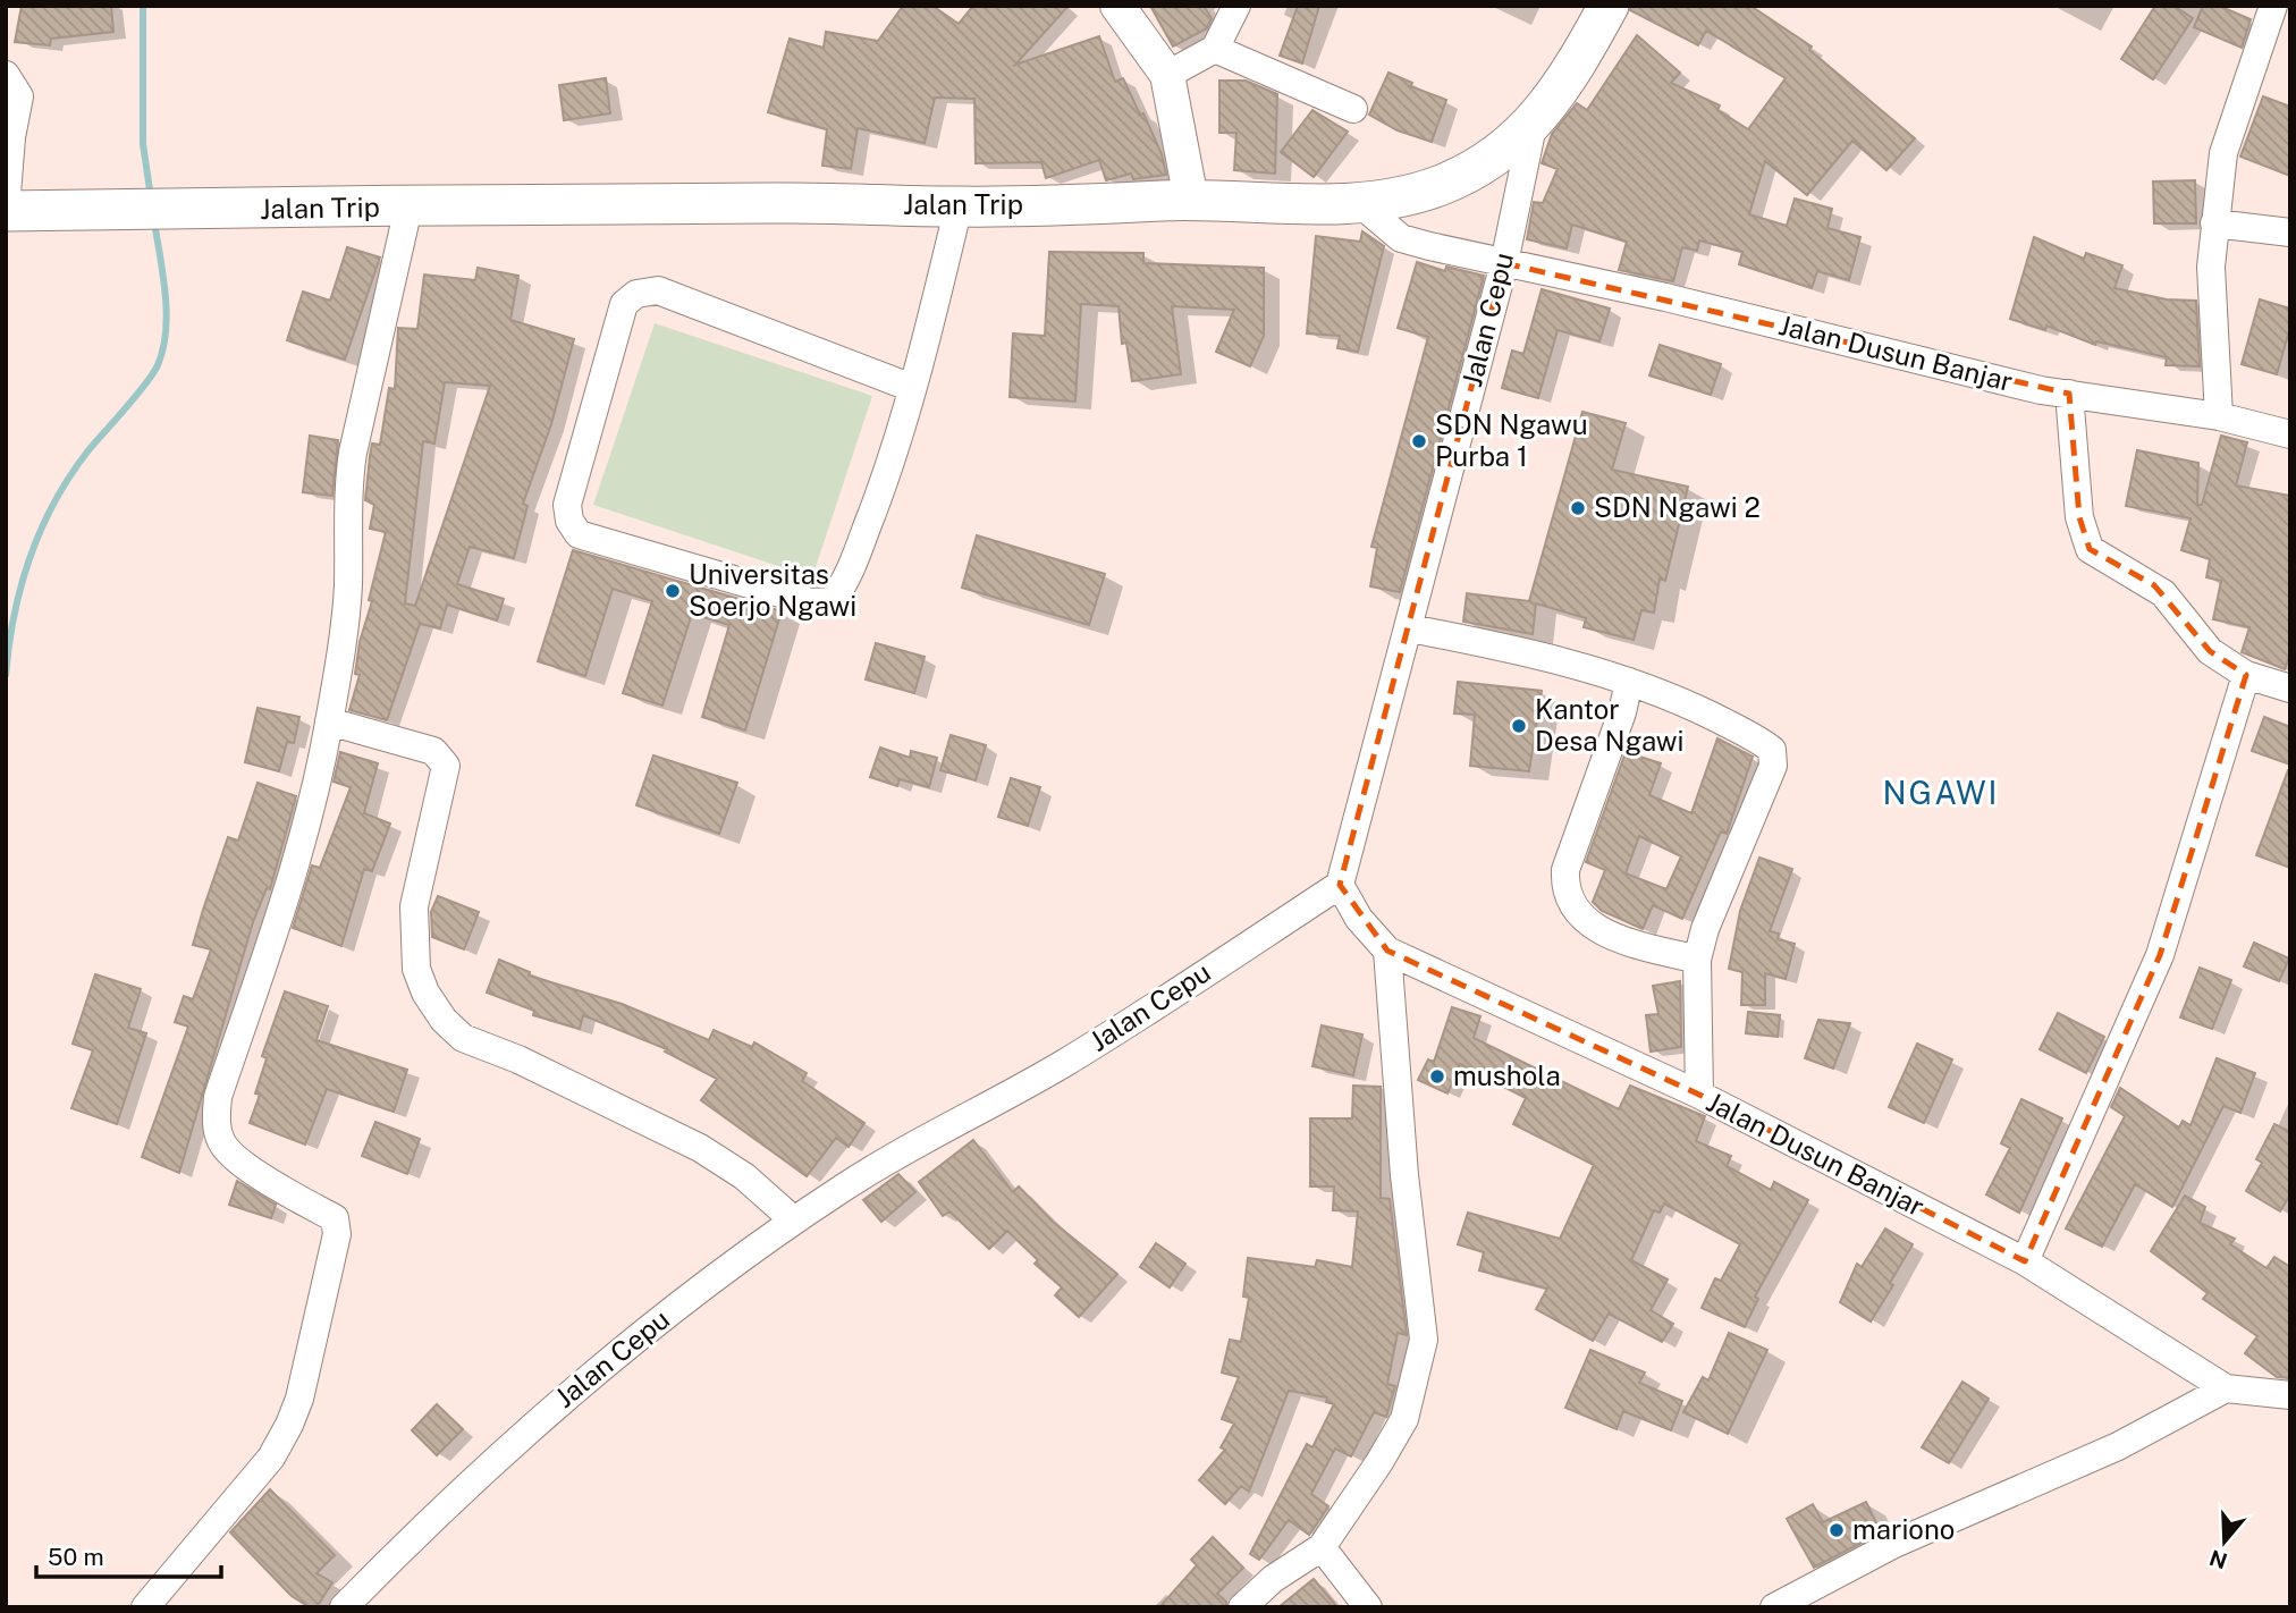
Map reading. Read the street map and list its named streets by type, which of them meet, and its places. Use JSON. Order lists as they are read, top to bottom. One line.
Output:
{"streets":{"highway":["Jalan Trip"],"street":["Jalan Cepu","Jalan Dusun Banjar"]},"crossings":[["Jalan Trip","Jalan Cepu"],["Jalan Trip","Jalan Dusun Banjar"],["Jalan Cepu","Jalan Dusun Banjar"]],"districts":["NGAWI"],"places":["SDN Ngawu Purba 1","SDN Ngawi 2","Universitas Soerjo Ngawi","Kantor Desa Ngawi","mushola","mariono"],"scale_bar":"50 m","north":"bottom"}
